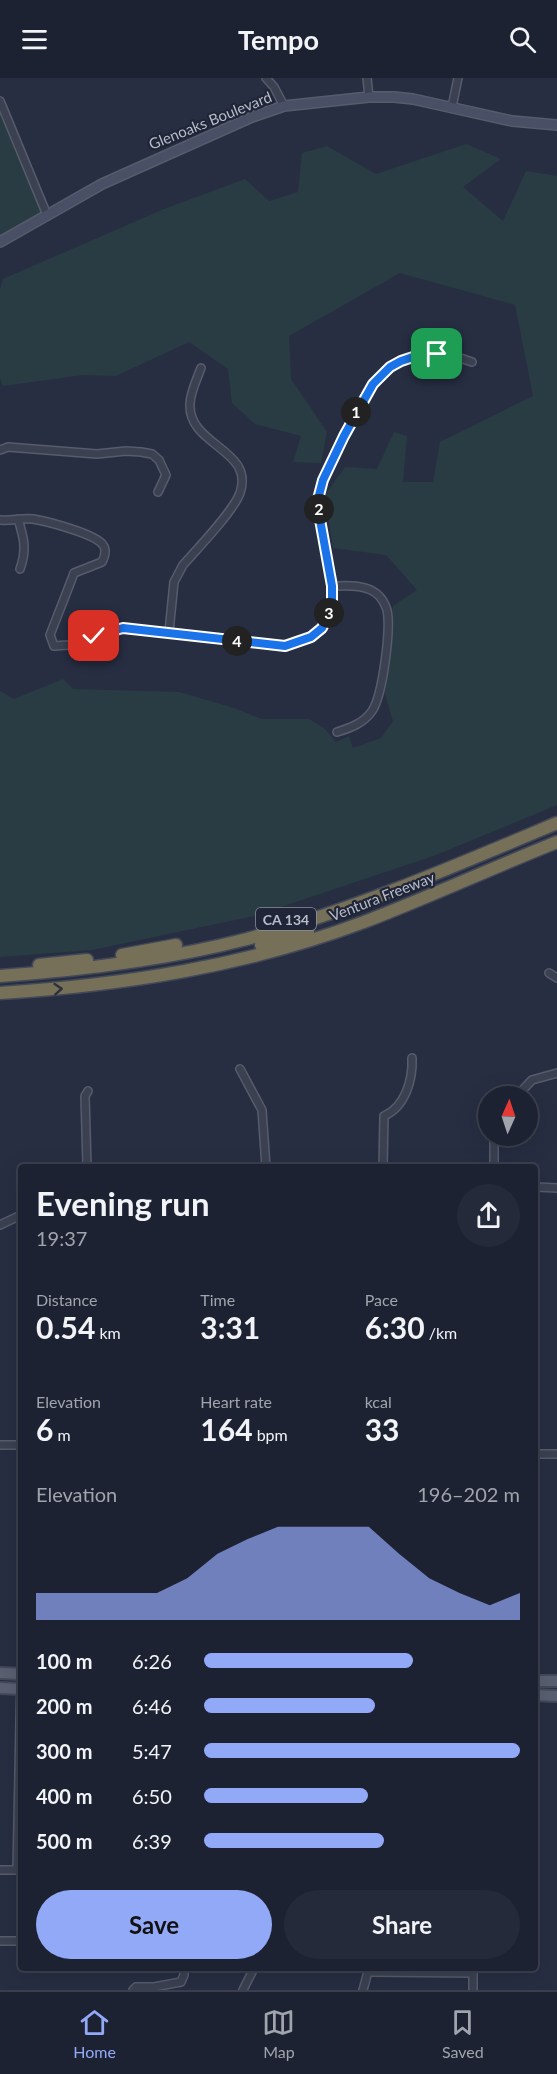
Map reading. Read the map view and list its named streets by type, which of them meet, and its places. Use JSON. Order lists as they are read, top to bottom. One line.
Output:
{"streets":{"highway":["Ventura Freeway","CA 134"],"street":["Glenoaks Boulevard"]},"north":"top","page":{"header":"Tempo","pins":["1","2","3","4"],"heading":["Evening run","19:37"],"stats":[["Distance","0.54 km"],["Time","3:31"],["Pace","6:30 /km"],["Elevation","6 m"],["Heart rate","164 bpm"],["kcal","33"]],"chart":["Elevation","196–202 m"],"list":[{"name":"100 m","note":"6:26"},{"name":"200 m","note":"6:46"},{"name":"300 m","note":"5:47"},{"name":"400 m","note":"6:50"},{"name":"500 m","note":"6:39"}],"buttons":["Save","Share"],"tabs":["Home","Map","Saved"]}}
